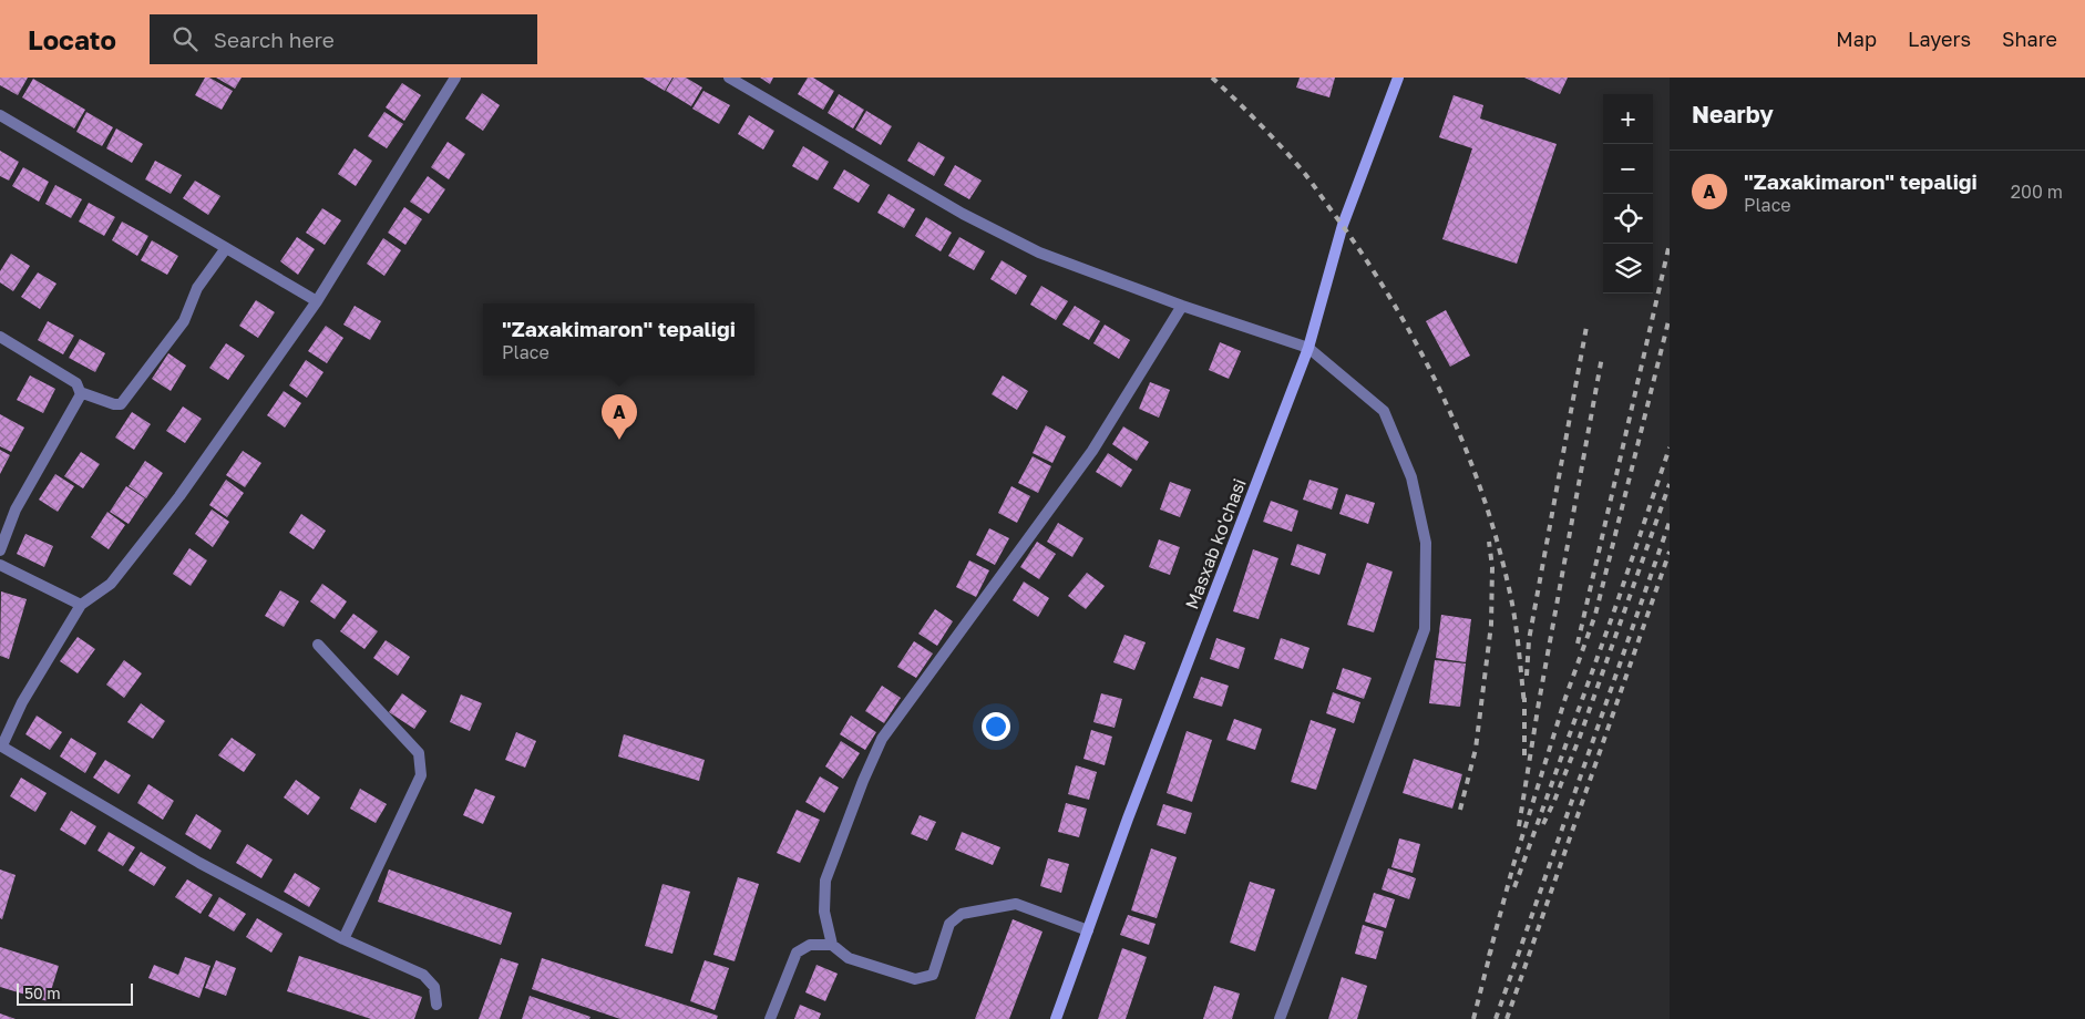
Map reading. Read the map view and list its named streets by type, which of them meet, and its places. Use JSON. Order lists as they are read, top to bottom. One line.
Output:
{"streets":{"main road":["Masxab ko'chasi"]},"scale_bar":"50 m","page":{"header":"Locato","search":"Search here","nav":["Map","Layers","Share"],"heading":"Nearby","map_buttons":["+","−"],"list":[{"mark":"A","name":"\"Zaxakimaron\" tepaligi","note":"Place","value":"200 m"}],"popup":["\"Zaxakimaron\" tepaligi","Place"],"pins":"A","scale":"50 m"}}
